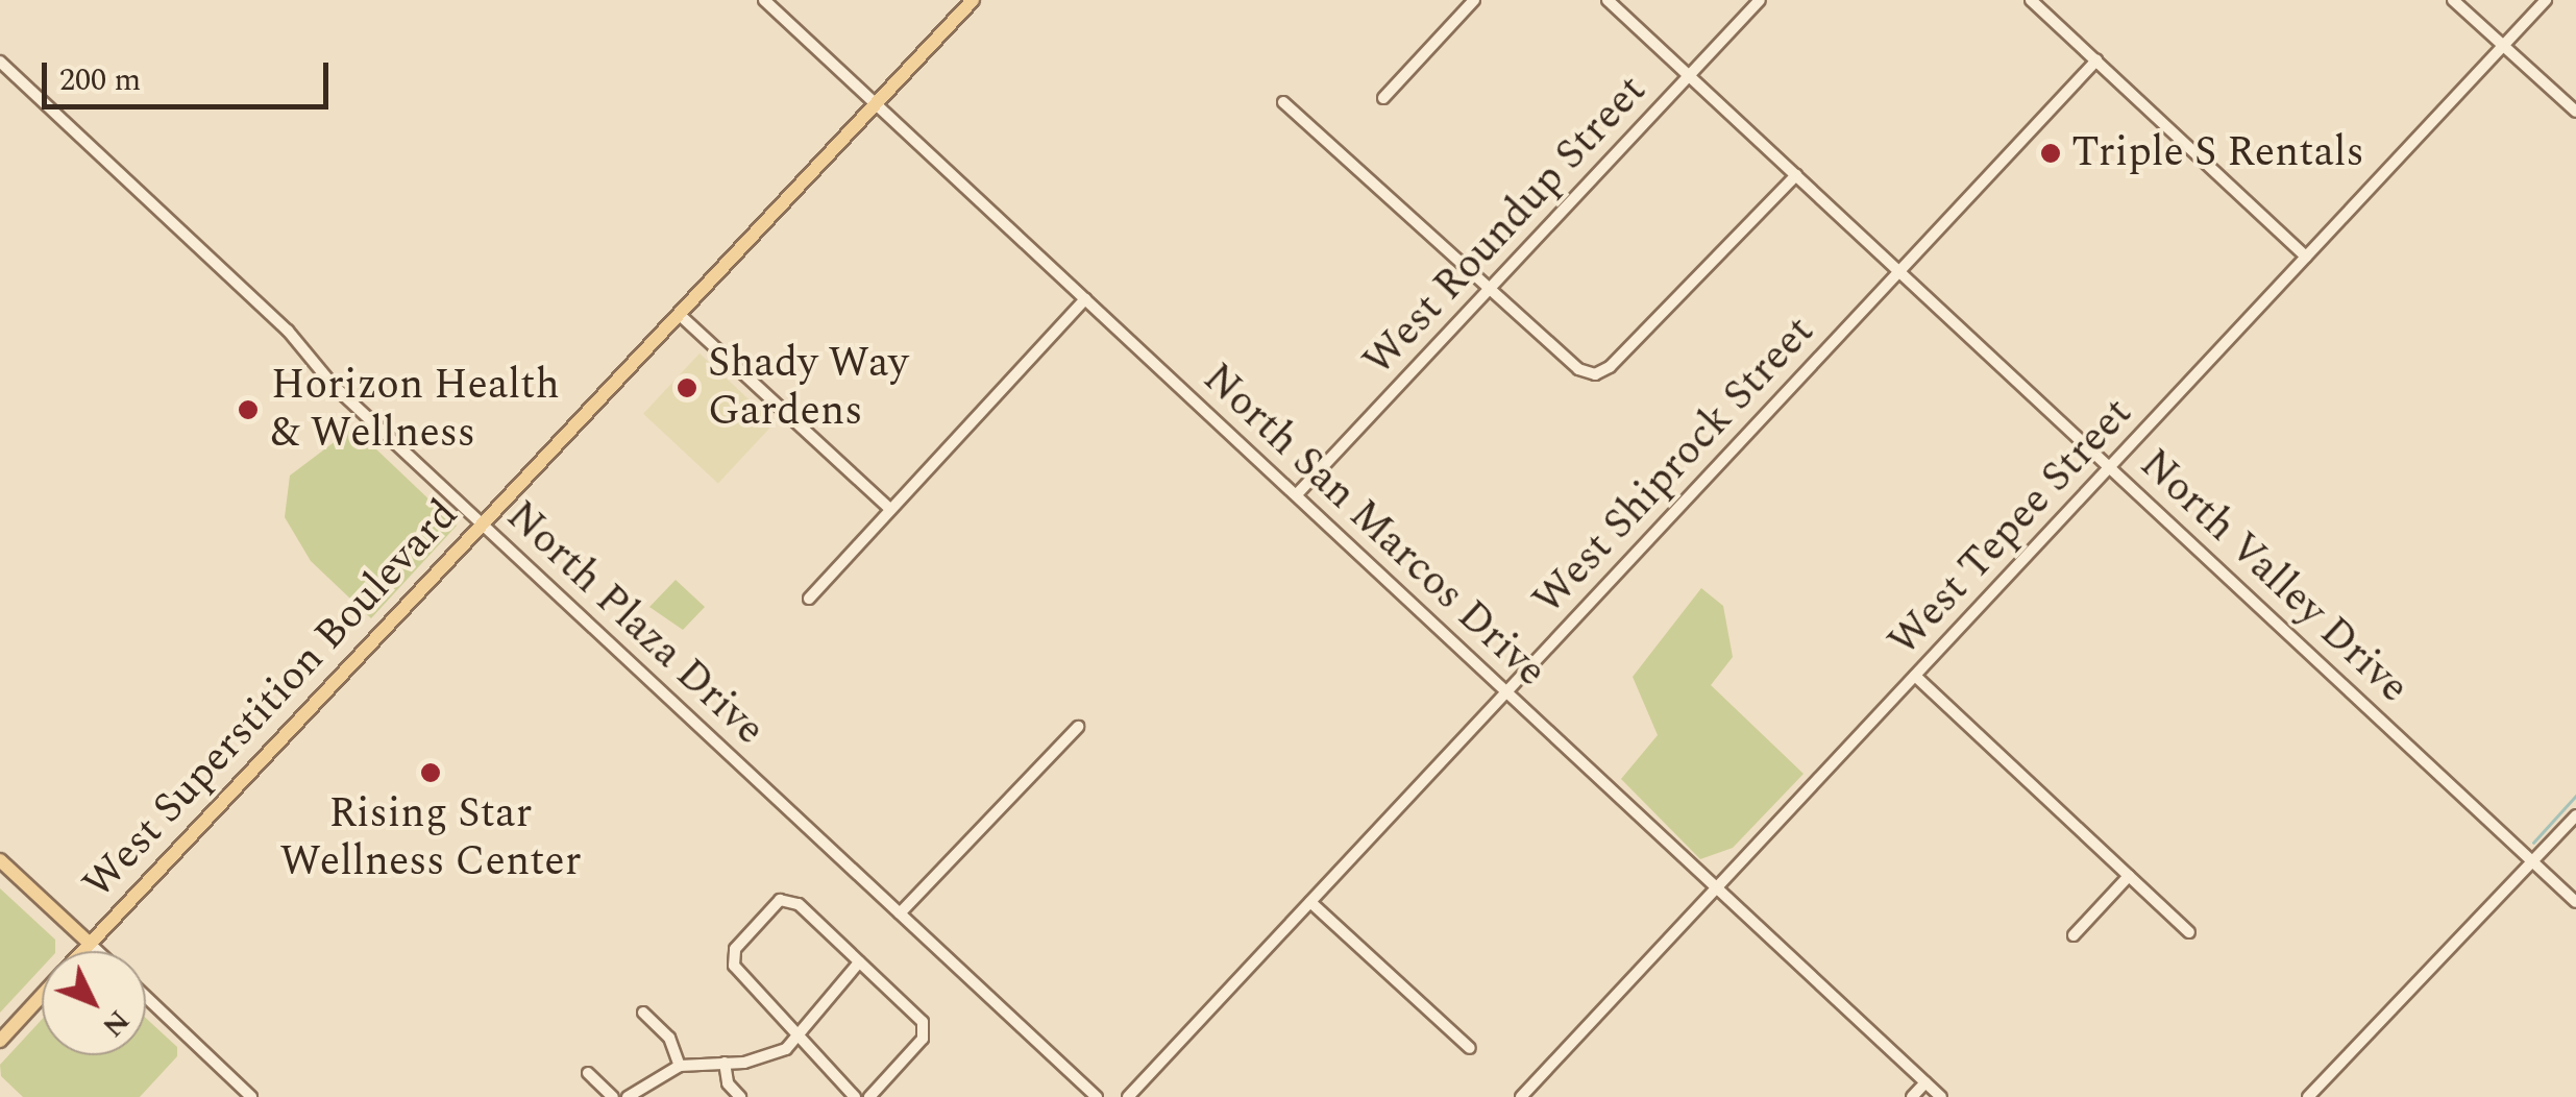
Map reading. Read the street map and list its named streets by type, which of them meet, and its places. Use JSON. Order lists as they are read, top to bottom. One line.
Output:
{"streets":{"main road":["West Superstition Boulevard"],"street":["West Roundup Street","West Shiprock Street","North San Marcos Drive","West Tepee Street","North Valley Drive","North Plaza Drive"]},"crossings":[["West Roundup Street","North San Marcos Drive"],["West Roundup Street","North Valley Drive"],["West Shiprock Street","North San Marcos Drive"],["West Shiprock Street","North Valley Drive"],["North San Marcos Drive","West Tepee Street"],["North San Marcos Drive","West Superstition Boulevard"],["West Tepee Street","North Valley Drive"],["North Plaza Drive","West Superstition Boulevard"]],"places":["Triple S Rentals","Shady Way Gardens","Horizon Health & Wellness","Rising Star Wellness Center"],"scale_bar":"200 m","north":"bottom right"}
